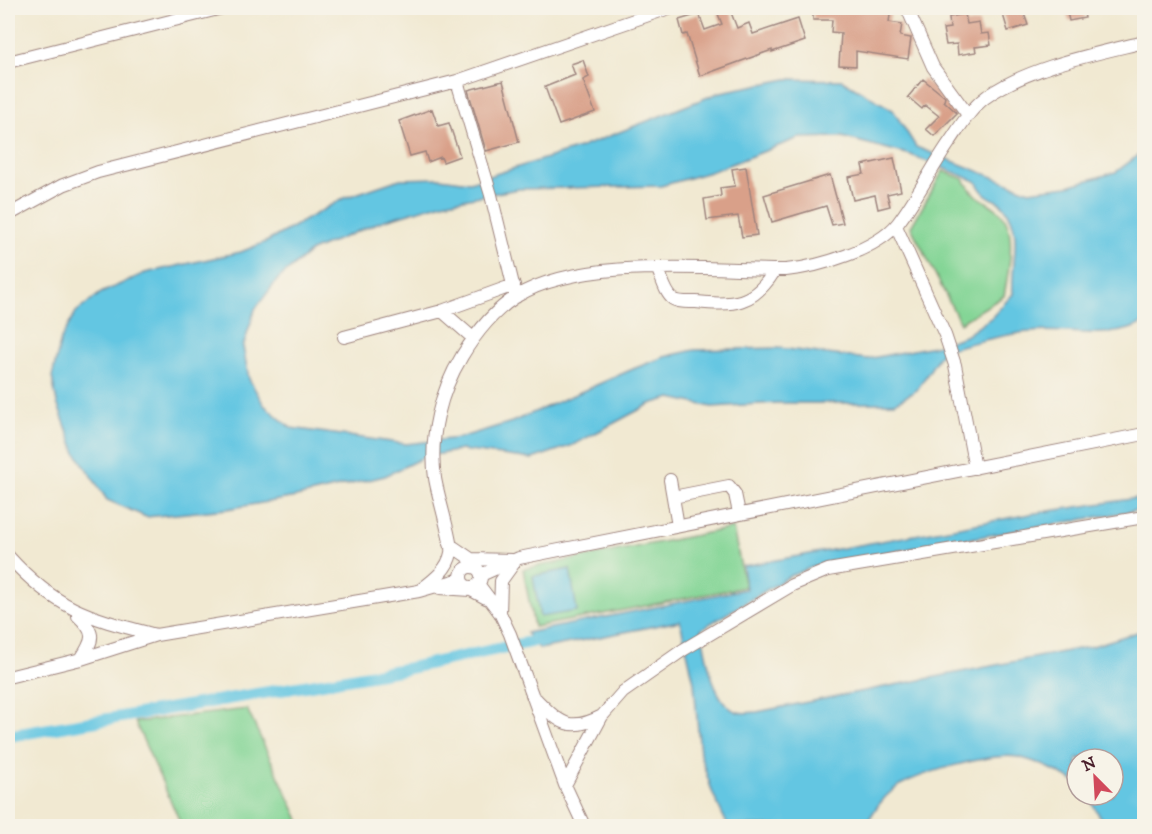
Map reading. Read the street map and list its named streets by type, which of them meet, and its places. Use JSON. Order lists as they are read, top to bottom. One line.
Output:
{"north":"top left"}
